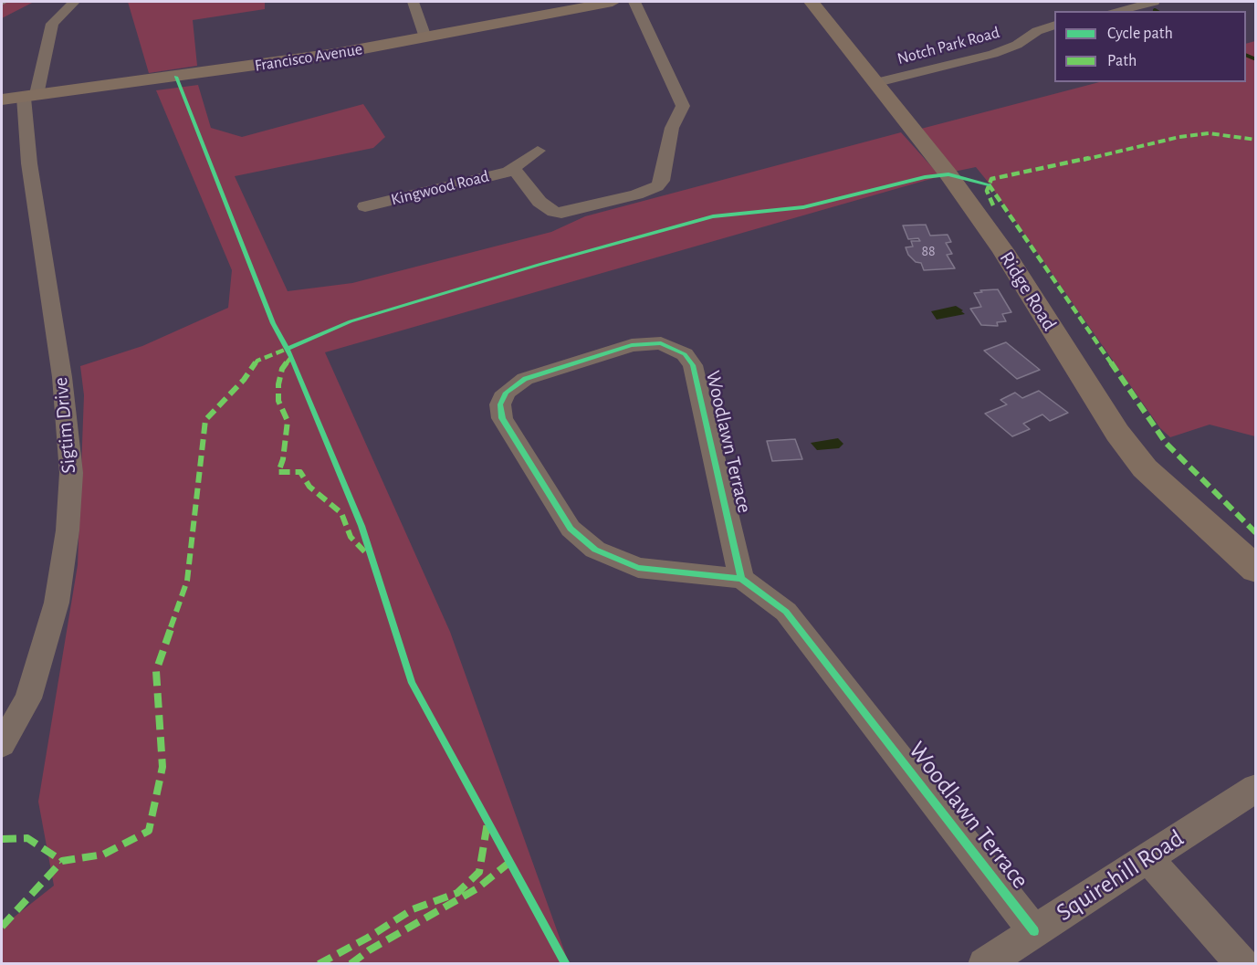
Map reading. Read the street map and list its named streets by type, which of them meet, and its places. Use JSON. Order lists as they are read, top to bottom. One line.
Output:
{"streets":{"main road":["Francisco Avenue","Ridge Road"],"street":["Notch Park Road","Kingwood Road","Sigtim Drive","Woodlawn Terrace","Squirehill Road"]},"crossings":[["Notch Park Road","Ridge Road"],["Francisco Avenue","Sigtim Drive"],["Woodlawn Terrace","Squirehill Road"]],"house_numbers":["88"],"legend":["Cycle path","Path"]}
